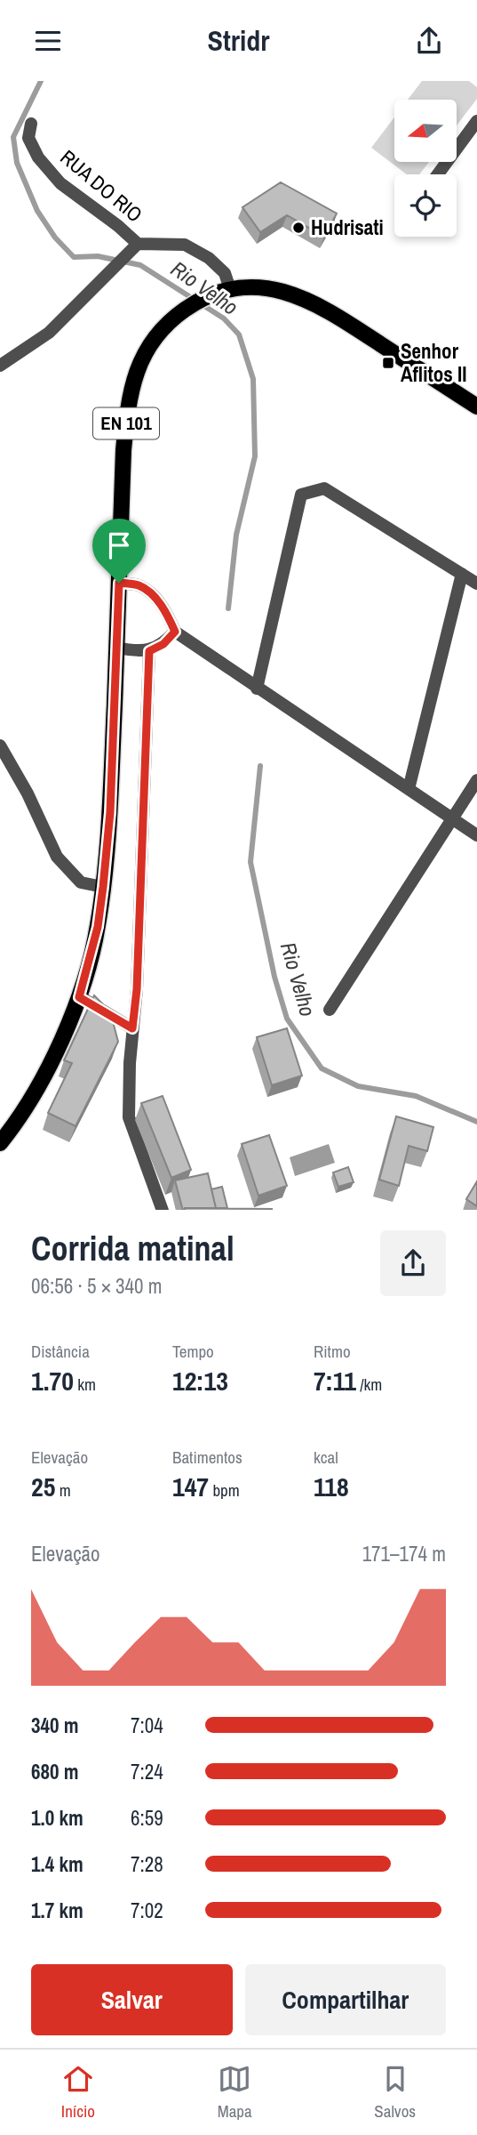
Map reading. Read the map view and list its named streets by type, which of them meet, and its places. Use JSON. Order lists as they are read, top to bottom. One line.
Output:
{"streets":{"main road":["EN 101"],"street":["RUA DO RIO"]},"water":["Rio Velho"],"places":{"other":["Hudrisati"],"transit":["Senhor Aflitos II"]},"north":"left","page":{"header":"Stridr","heading":["Corrida matinal","06:56 · 5 × 340 m"],"stats":[["Distância","1.70 km"],["Tempo","12:13"],["Ritmo","7:11 /km"],["Elevação","25 m"],["Batimentos","147 bpm"],["kcal","118"]],"chart":["Elevação","171–174 m"],"list":[{"name":"340 m","note":"7:04"},{"name":"680 m","note":"7:24"},{"name":"1.0 km","note":"6:59"},{"name":"1.4 km","note":"7:28"},{"name":"1.7 km","note":"7:02"}],"buttons":["Salvar","Compartilhar"],"tabs":["Início","Mapa","Salvos"]}}
